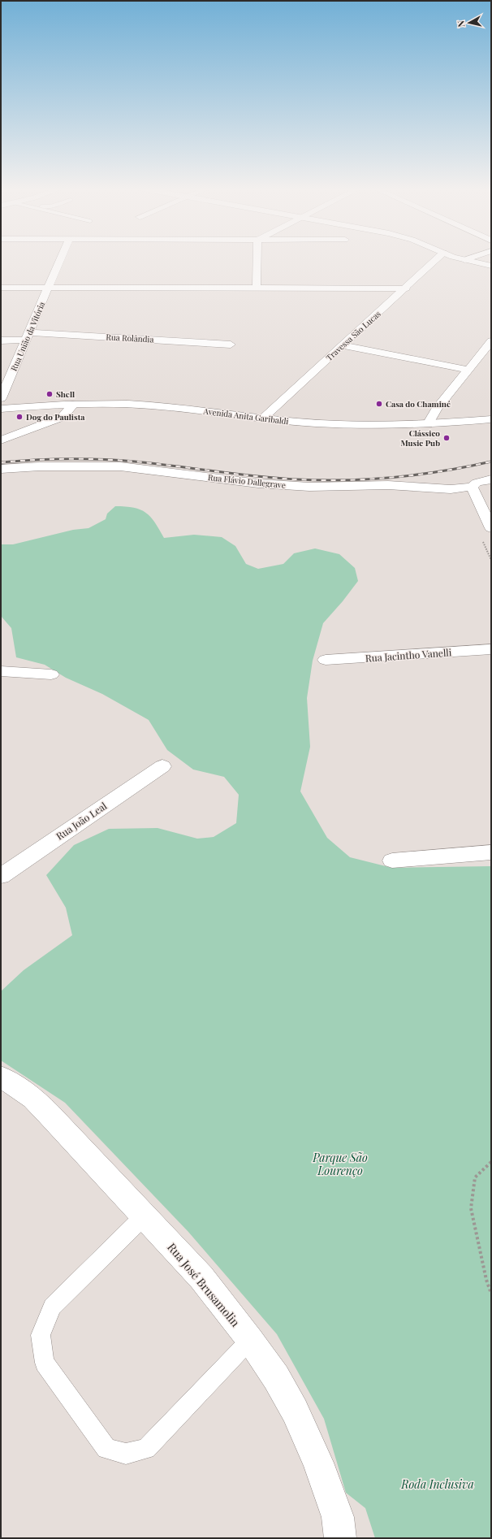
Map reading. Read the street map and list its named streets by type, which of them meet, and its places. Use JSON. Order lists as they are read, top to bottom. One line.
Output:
{"streets":{"street":["Travessa São Lucas","Rua União da Vitória","Rua Rolândia","Avenida Anita Garibaldi","Rua Flávio Dallegrave","Rua Jacintho Vanelli","Rua João Leal","Rua José Brusamolin"]},"crossings":[["Travessa São Lucas","Avenida Anita Garibaldi"],["Rua União da Vitória","Rua Rolândia"]],"parks":["Parque São Lourenço","Roda Inclusiva"],"places":["Shell","Casa do Chaminé","Dog do Paulista","Clássico Music Pub"],"north":"left"}
